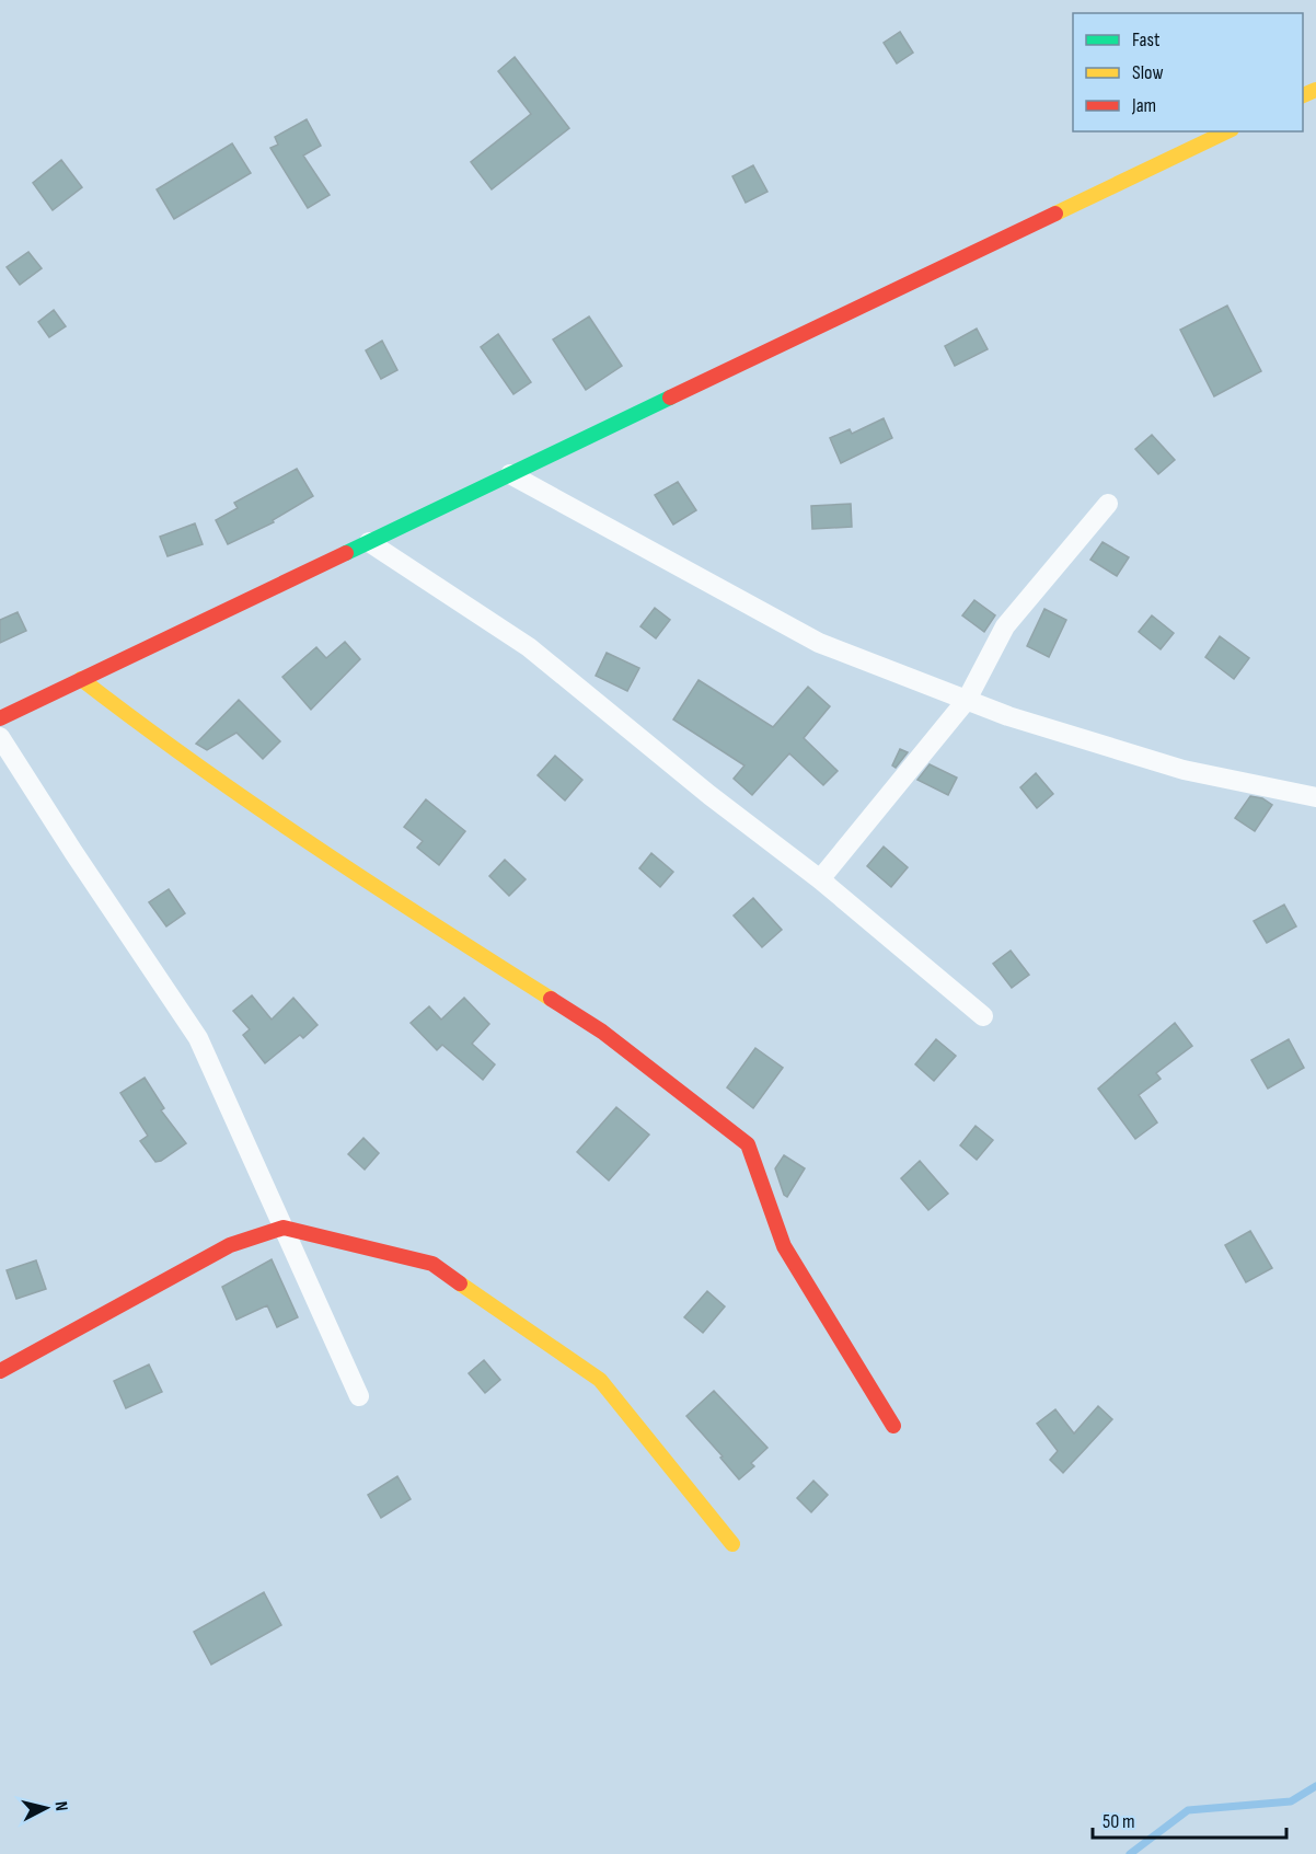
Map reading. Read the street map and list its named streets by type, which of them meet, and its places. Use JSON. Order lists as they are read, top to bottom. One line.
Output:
{"legend":["Fast","Slow","Jam"],"scale_bar":"50 m","north":"right"}
